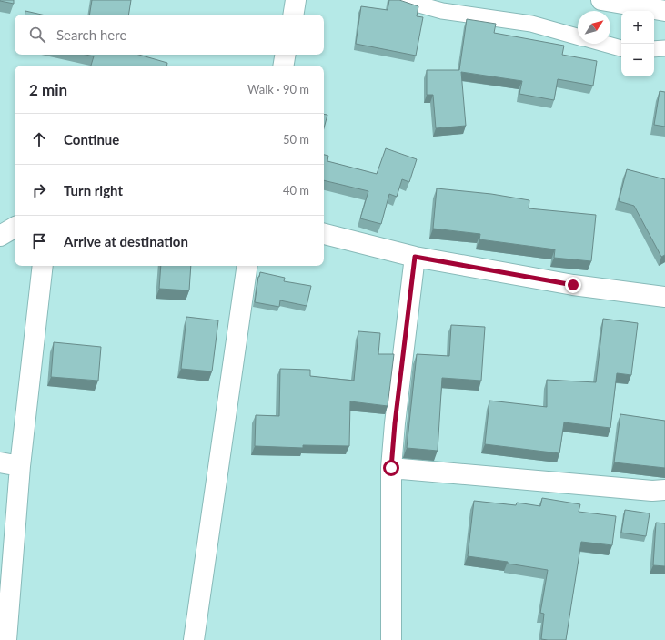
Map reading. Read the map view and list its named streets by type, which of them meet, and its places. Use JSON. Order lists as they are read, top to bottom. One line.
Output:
{"north":"top right","page":{"map_buttons":["+","−"],"search":"Search here","heading":["2 min","Walk · 90 m"],"list":[["Continue","50 m"],["Turn right","40 m"],"Arrive at destination"]}}
